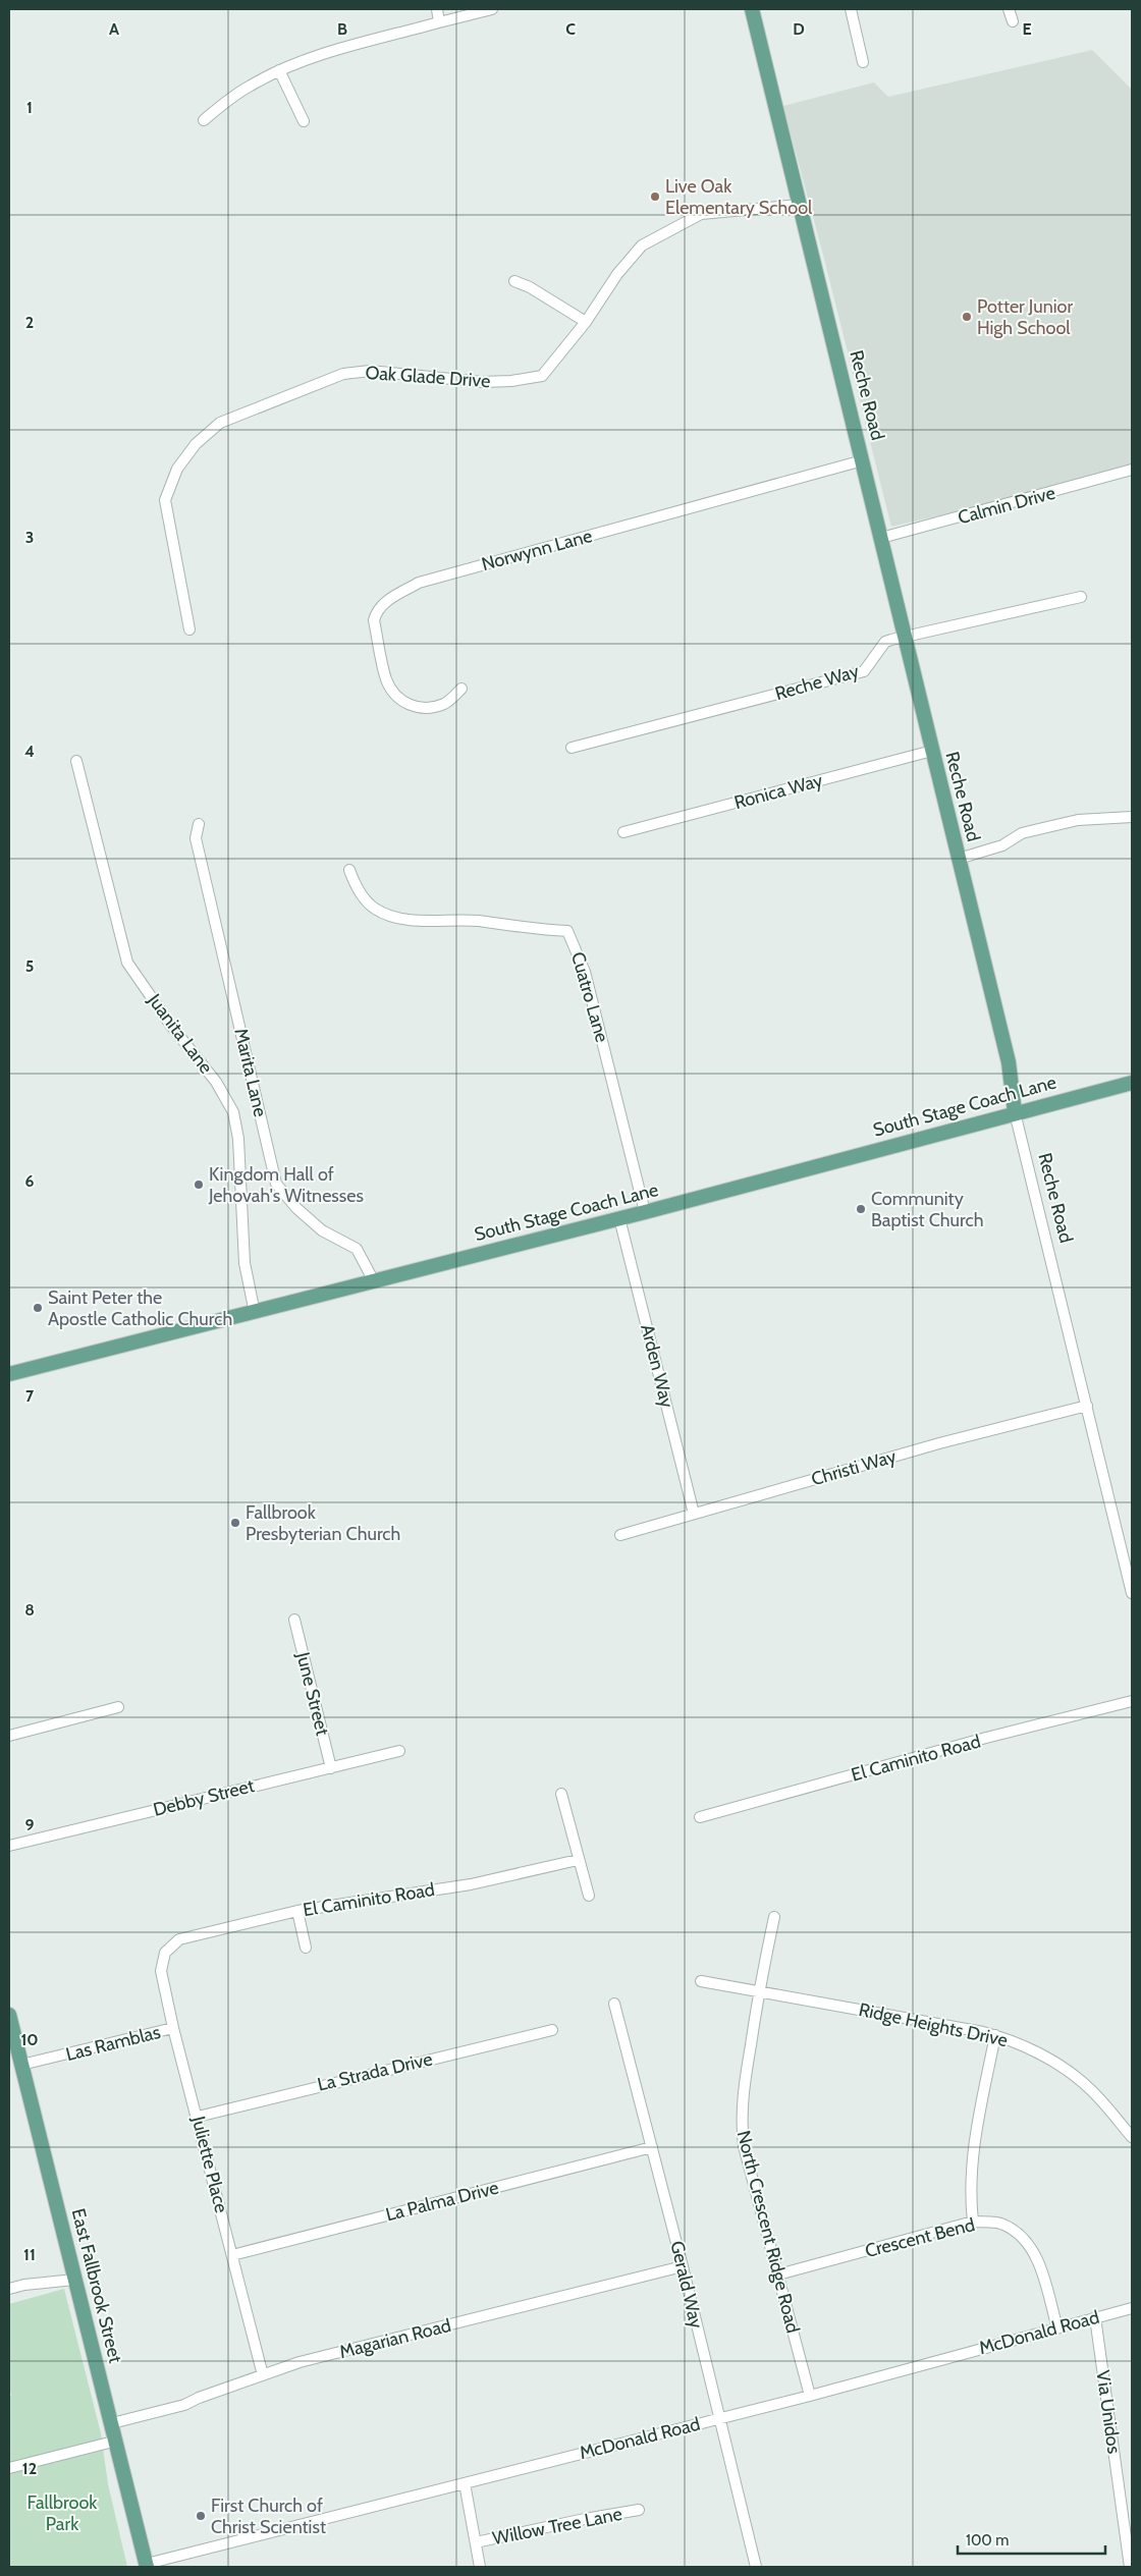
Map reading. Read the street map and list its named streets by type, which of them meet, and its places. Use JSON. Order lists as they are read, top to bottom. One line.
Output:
{"streets":{"main road":["Reche Road","South Stage Coach Lane","East Fallbrook Street"],"street":["Oak Glade Drive","Calmin Drive","Norwynn Lane","Reche Way","Ronica Way","Cuatro Lane","Juanita Lane","Marita Lane","Arden Way","Christi Way","June Street","El Caminito Road","Debby Street","Ridge Heights Drive","Las Ramblas","La Strada Drive","Juliette Place","La Palma Drive","North Crescent Ridge Road","Crescent Bend","Gerald Way","McDonald Road","Magarian Road","Via Unidos","Willow Tree Lane"]},"crossings":[["Oak Glade Drive","Reche Road"],["Reche Road","Calmin Drive"],["Reche Road","Norwynn Lane"],["Reche Road","Reche Way"],["Reche Road","Ronica Way"],["Reche Road","South Stage Coach Lane"],["Reche Road","Christi Way"],["Cuatro Lane","South Stage Coach Lane"],["Juanita Lane","South Stage Coach Lane"],["Marita Lane","South Stage Coach Lane"],["South Stage Coach Lane","Arden Way"],["Arden Way","Christi Way"],["June Street","Debby Street"],["El Caminito Road","Juliette Place"],["Ridge Heights Drive","North Crescent Ridge Road"],["Las Ramblas","Juliette Place"],["Las Ramblas","East Fallbrook Street"],["La Strada Drive","Juliette Place"],["Juliette Place","La Palma Drive"],["Juliette Place","Magarian Road"],["La Palma Drive","Gerald Way"],["North Crescent Ridge Road","Crescent Bend"],["North Crescent Ridge Road","McDonald Road"],["Crescent Bend","McDonald Road"],["Gerald Way","McDonald Road"],["Gerald Way","Magarian Road"],["East Fallbrook Street","McDonald Road"],["East Fallbrook Street","Magarian Road"],["McDonald Road","Via Unidos"]],"parks":["Fallbrook Park"],"places":["Live Oak Elementary School","Potter Junior High School","Kingdom Hall of Jehovah's Witnesses","Community Baptist Church","Saint Peter the Apostle Catholic Church","Fallbrook Presbyterian Church","First Church of Christ Scientist"],"scale_bar":"100 m","grid":{"columns":["A","B","C","D","E"],"rows":["1","2","3","4","5","6","7","8","9","10","11","12"]}}
